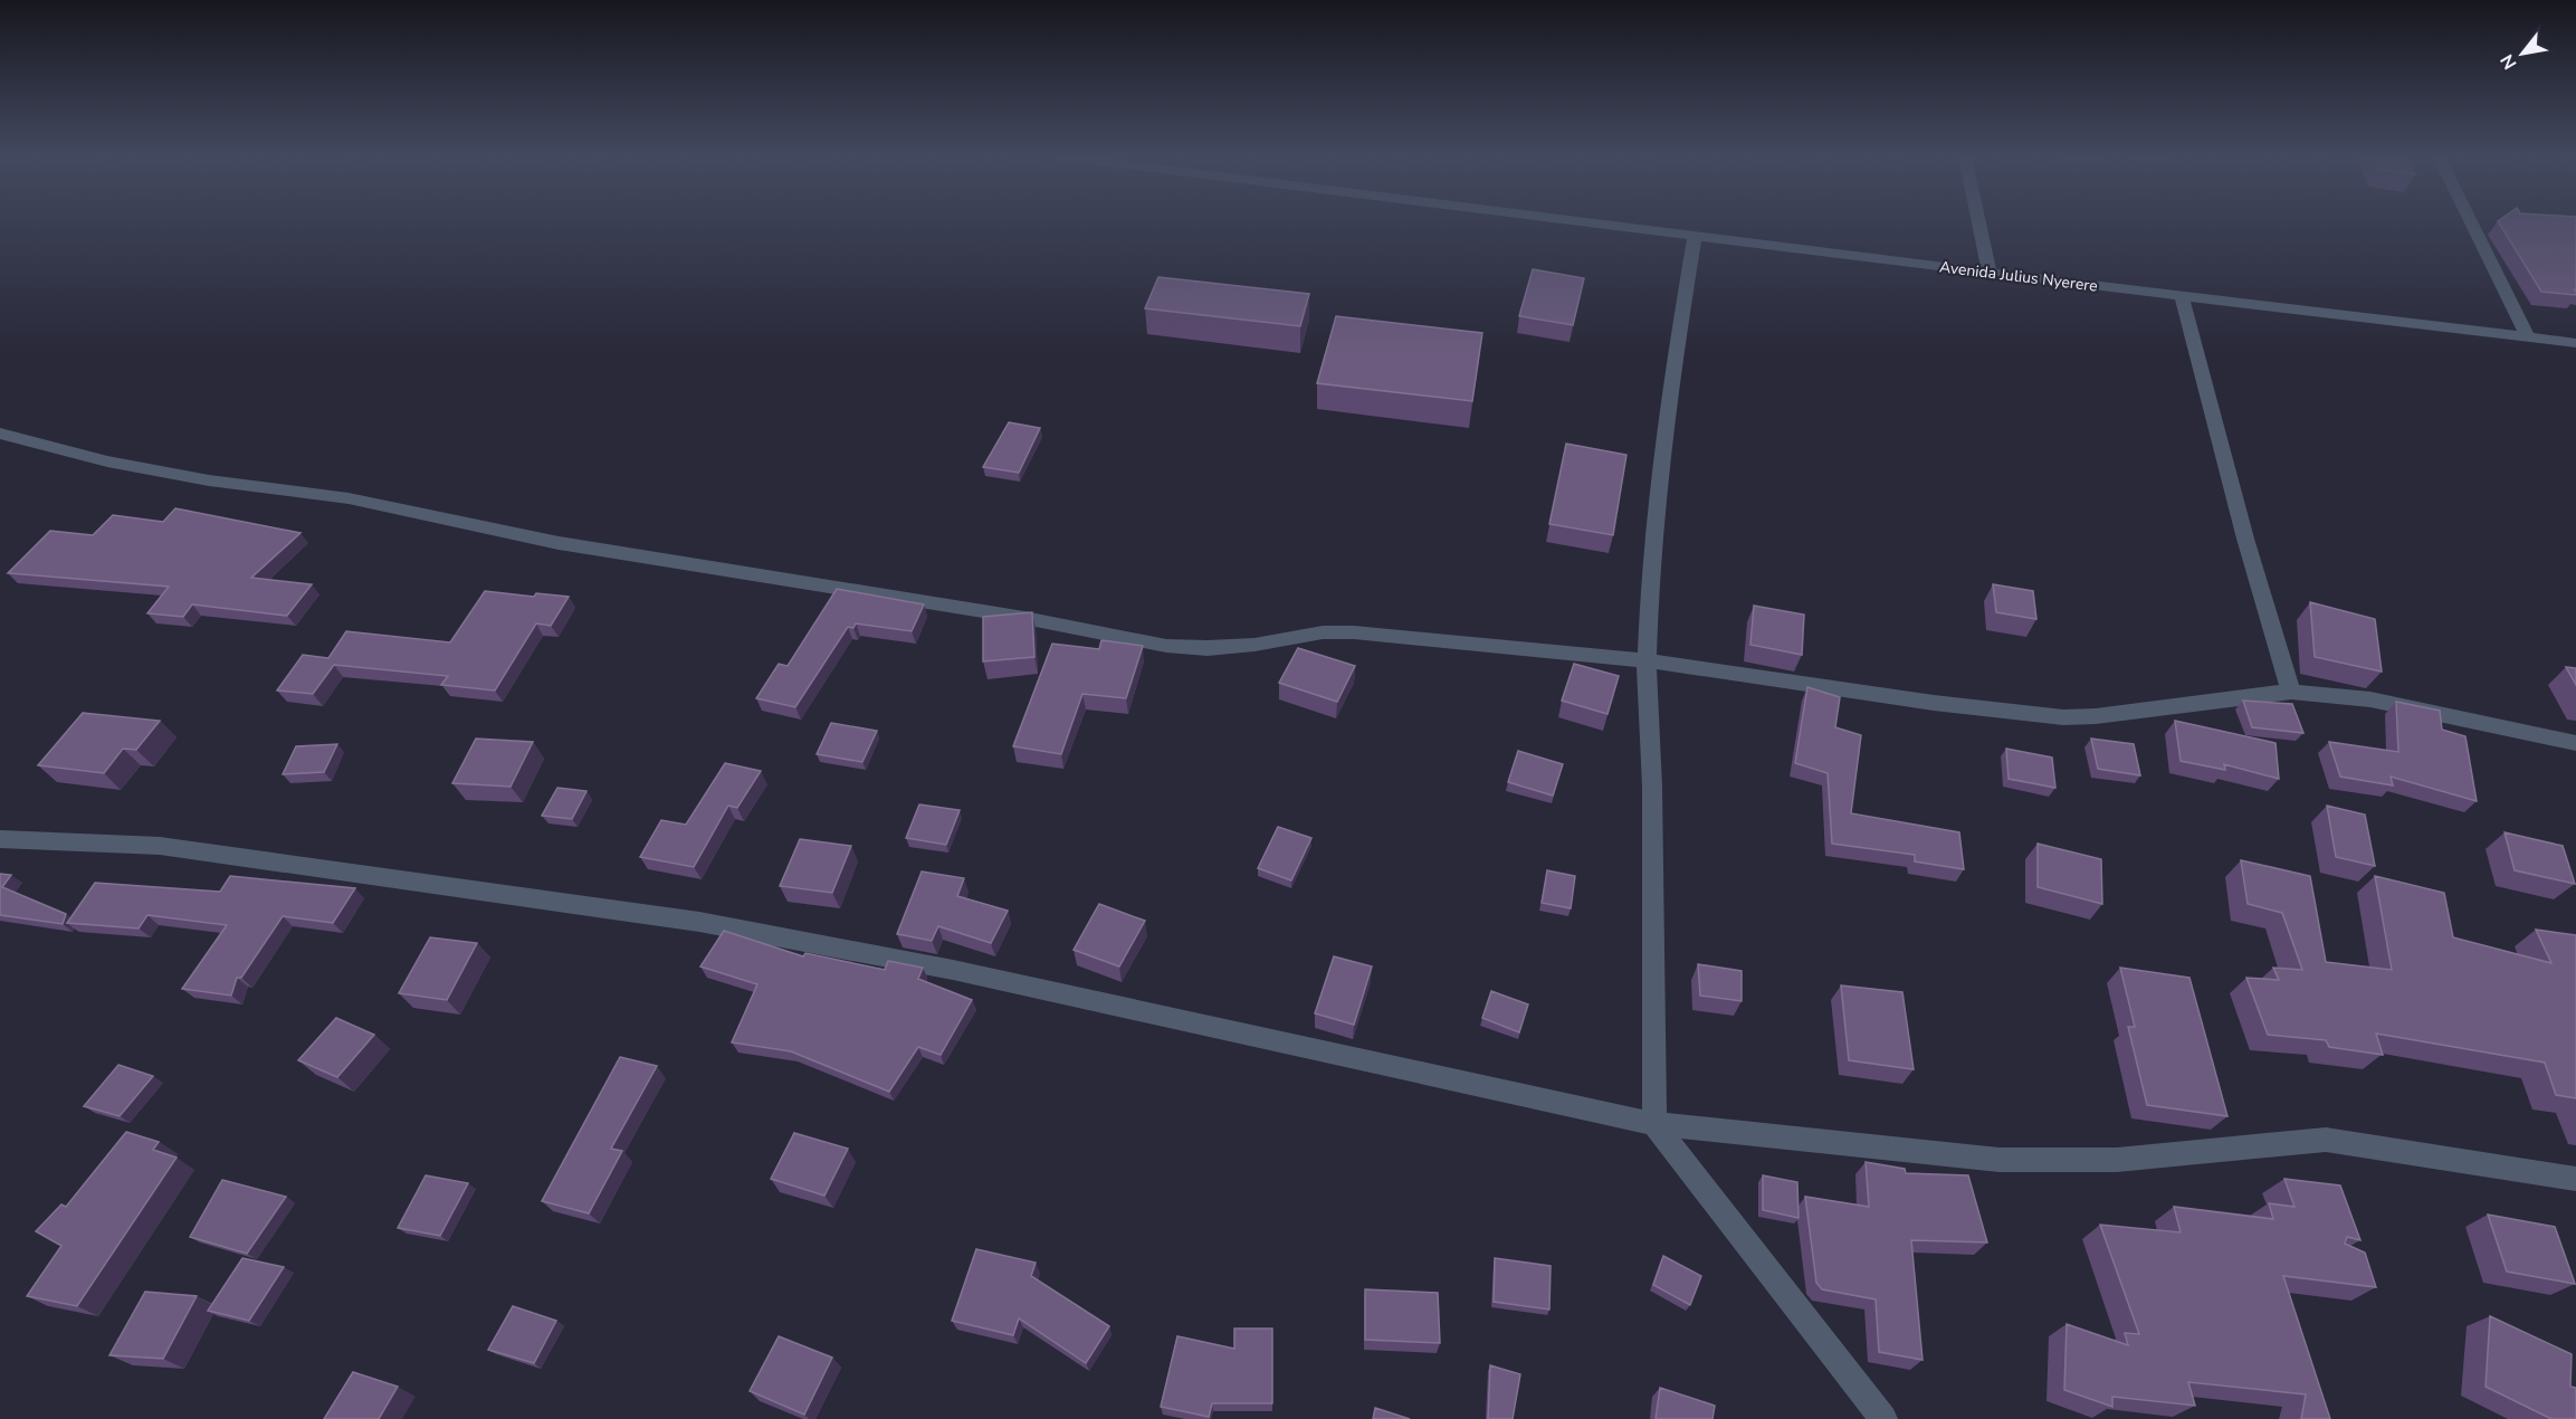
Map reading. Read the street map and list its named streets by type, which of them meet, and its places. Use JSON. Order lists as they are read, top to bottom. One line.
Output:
{"streets":{"street":["Avenida Julius Nyerere"]},"north":"bottom left"}
